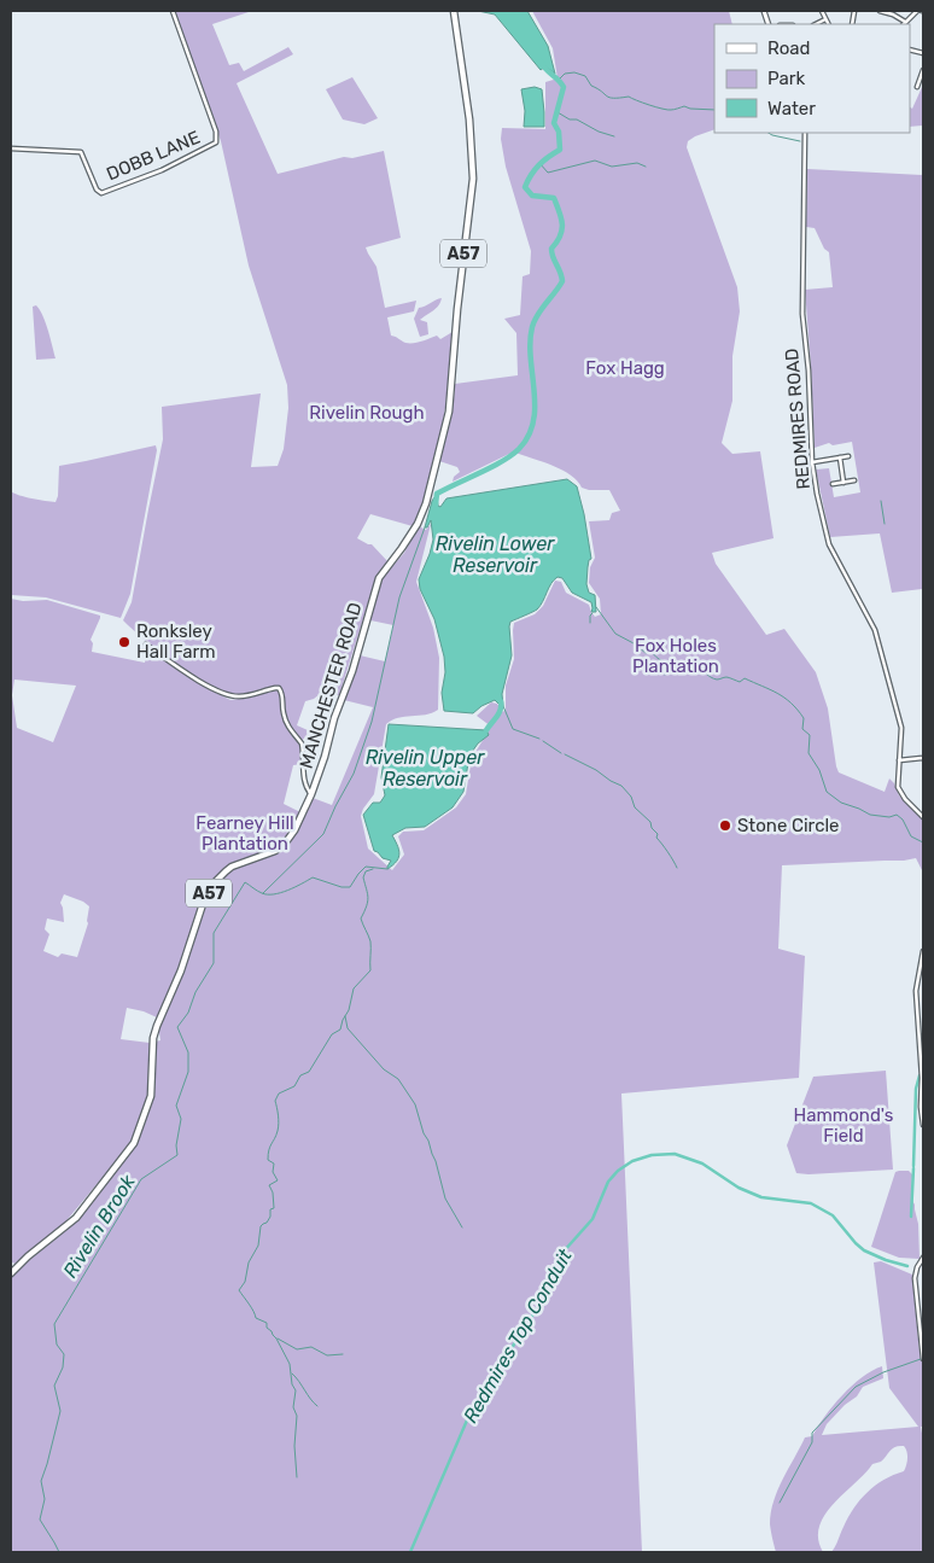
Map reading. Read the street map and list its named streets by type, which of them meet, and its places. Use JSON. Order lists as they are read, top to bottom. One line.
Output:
{"streets":{"main road":["A57","MANCHESTER ROAD"],"street":["DOBB LANE","REDMIRES ROAD"]},"water":["Rivelin Lower Reservoir","Rivelin Upper Reservoir","Rivelin Brook","Redmires Top Conduit"],"parks":["Fox Hagg","Rivelin Rough","Fox Holes Plantation","Fearney Hill Plantation","Hammond's Field"],"places":["Ronksley Hall Farm","Stone Circle"],"legend":["Road","Park","Water"]}
